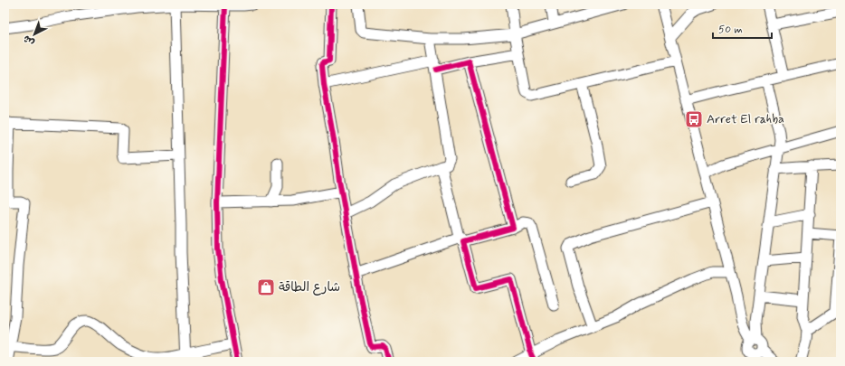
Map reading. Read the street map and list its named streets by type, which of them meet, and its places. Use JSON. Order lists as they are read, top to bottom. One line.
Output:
{"places":{"bus stop":["Arret El rahba"],"shop":["شارع الطاقة"]},"scale_bar":"50 m","north":"bottom left"}
